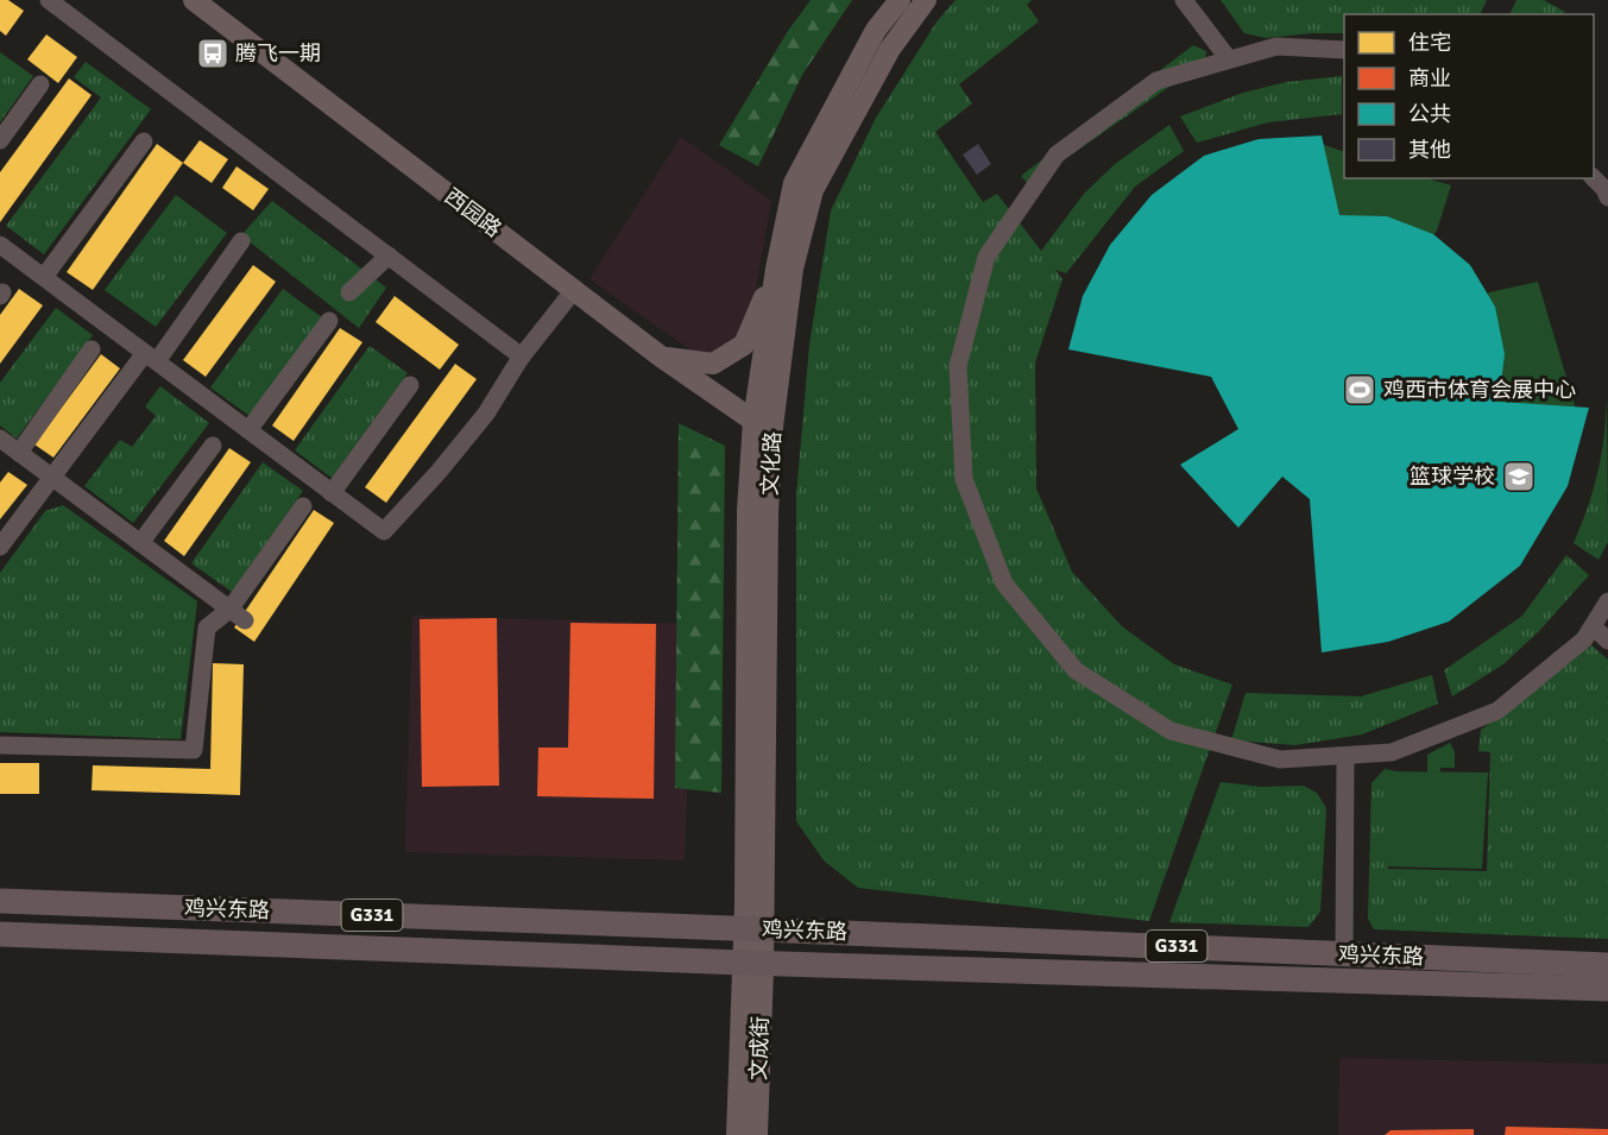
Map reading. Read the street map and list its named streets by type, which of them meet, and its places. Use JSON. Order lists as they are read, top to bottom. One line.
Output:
{"streets":{"highway":["鸡兴东路","G331"],"main road":["西园路","文化路","文成街"]},"crossings":[["西园路","文化路"],["文化路","鸡兴东路"],["文化路","文成街"],["鸡兴东路","文成街"]],"places":{"bus stop":["腾飞一期"],"sports":["鸡西市体育会展中心"],"school or university":["篮球学校"]},"legend":["住宅","商业","公共","其他"]}
